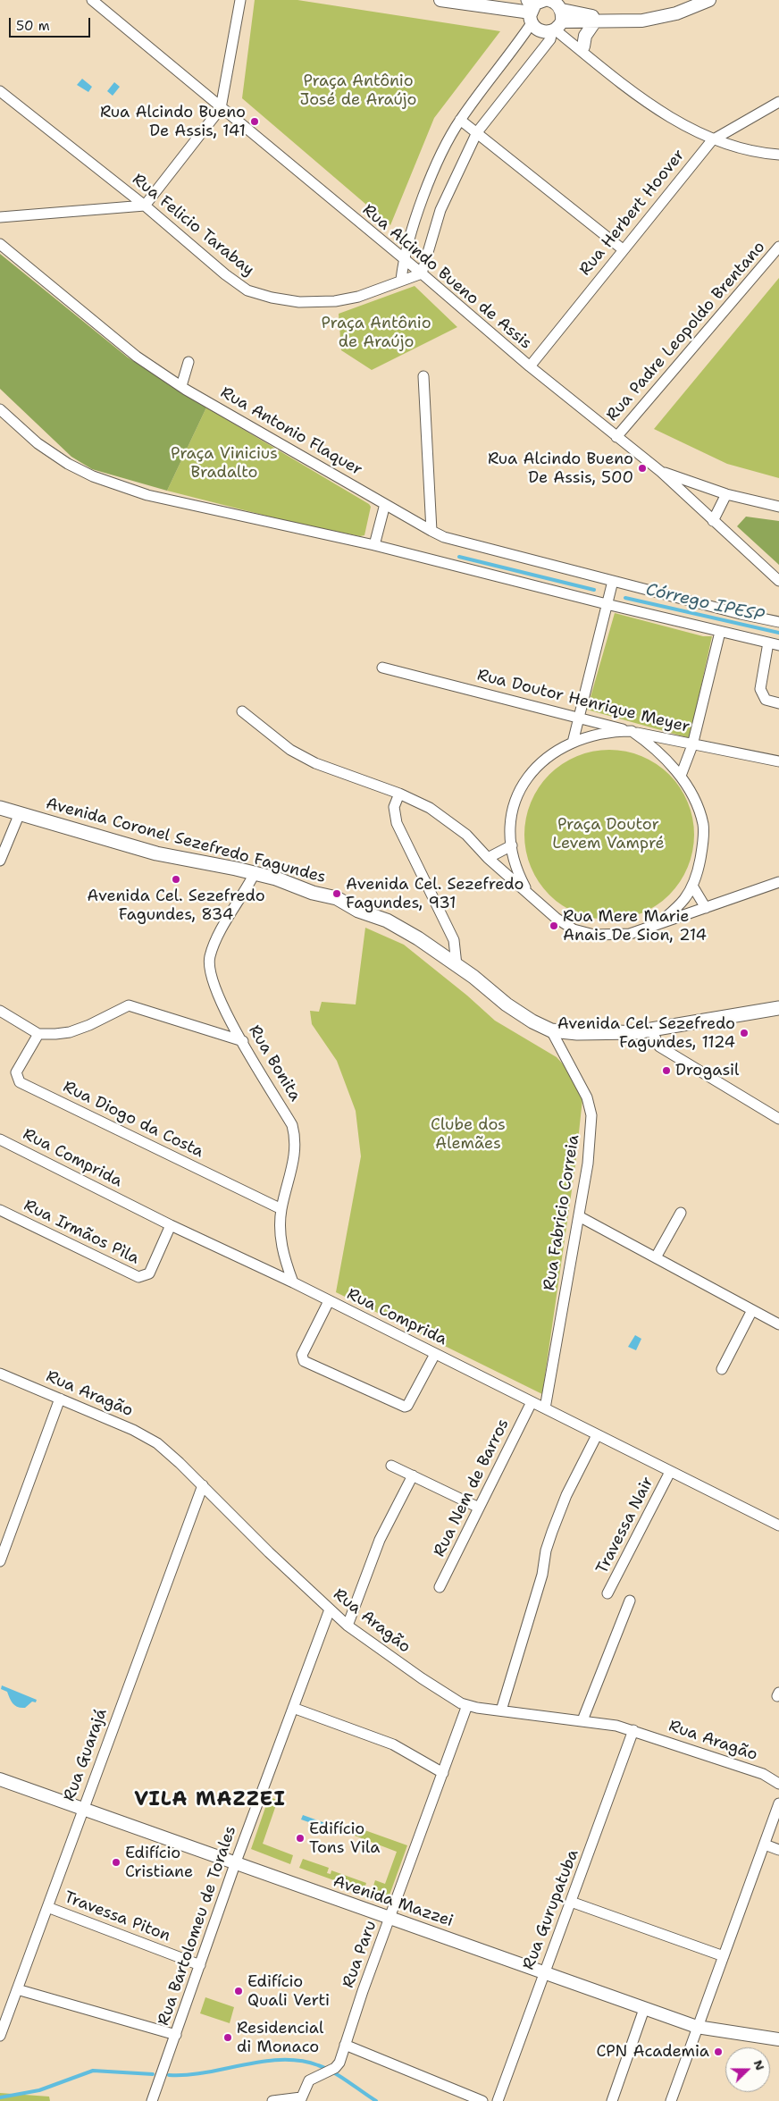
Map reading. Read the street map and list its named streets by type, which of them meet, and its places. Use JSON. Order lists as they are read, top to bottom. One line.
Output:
{"streets":{"main road":["Avenida Coronel Sezefredo Fagundes"],"street":["Rua Herbert Hoover","Rua Felicio Tarabay","Rua Alcindo Bueno de Assis","Rua Padre Leopoldo Brentano","Rua Antonio Flaquer","Rua Doutor Henrique Meyer","Rua Bonita","Rua Diogo da Costa","Rua Comprida","Rua Fabricio Correia","Rua Irmãos Pìla","Rua Aragão","Rua Nem de Barros","Travessa Nair","Rua Guarajá","Avenida Mazzei","Rua Gurupatuba","Travessa Piton","Rua Bartolomeu de Torales","Rua Paru"]},"crossings":[["Rua Herbert Hoover","Rua Alcindo Bueno de Assis"],["Rua Felicio Tarabay","Rua Alcindo Bueno de Assis"],["Rua Alcindo Bueno de Assis","Rua Padre Leopoldo Brentano"],["Avenida Coronel Sezefredo Fagundes","Rua Bonita"],["Avenida Coronel Sezefredo Fagundes","Rua Fabricio Correia"],["Rua Bonita","Rua Diogo da Costa"],["Rua Bonita","Rua Comprida"],["Rua Comprida","Rua Fabricio Correia"],["Rua Comprida","Rua Irmãos Pìla"],["Rua Comprida","Rua Nem de Barros"],["Rua Comprida","Travessa Nair"],["Rua Aragão","Rua Guarajá"],["Rua Aragão","Rua Gurupatuba"],["Rua Aragão","Rua Bartolomeu de Torales"],["Rua Aragão","Rua Paru"],["Rua Guarajá","Avenida Mazzei"],["Rua Guarajá","Travessa Piton"],["Avenida Mazzei","Rua Gurupatuba"],["Avenida Mazzei","Rua Bartolomeu de Torales"],["Avenida Mazzei","Rua Paru"],["Travessa Piton","Rua Bartolomeu de Torales"]],"districts":["VILA MAZZEI"],"water":["Córrego IPESP"],"parks":["Praça Antônio José de Araújo","Praça Antônio de Araújo","Praça Vinicius Bradalto","Praça Doutor Levem Vampré","Clube dos Alemães"],"places":["Rua Alcindo Bueno De Assis, 141","Rua Alcindo Bueno De Assis, 500","Avenida Cel. Sezefredo Fagundes, 834","Avenida Cel. Sezefredo Fagundes, 931","Rua Mere Marie Anais De Sion, 214","Avenida Cel. Sezefredo Fagundes, 1124","Drogasil","Edifício Tons Vila","Edifício Cristiane","Edifício Quali Verti","Residencial di Monaco","CPN Academia"],"scale_bar":"50 m","north":"right"}
